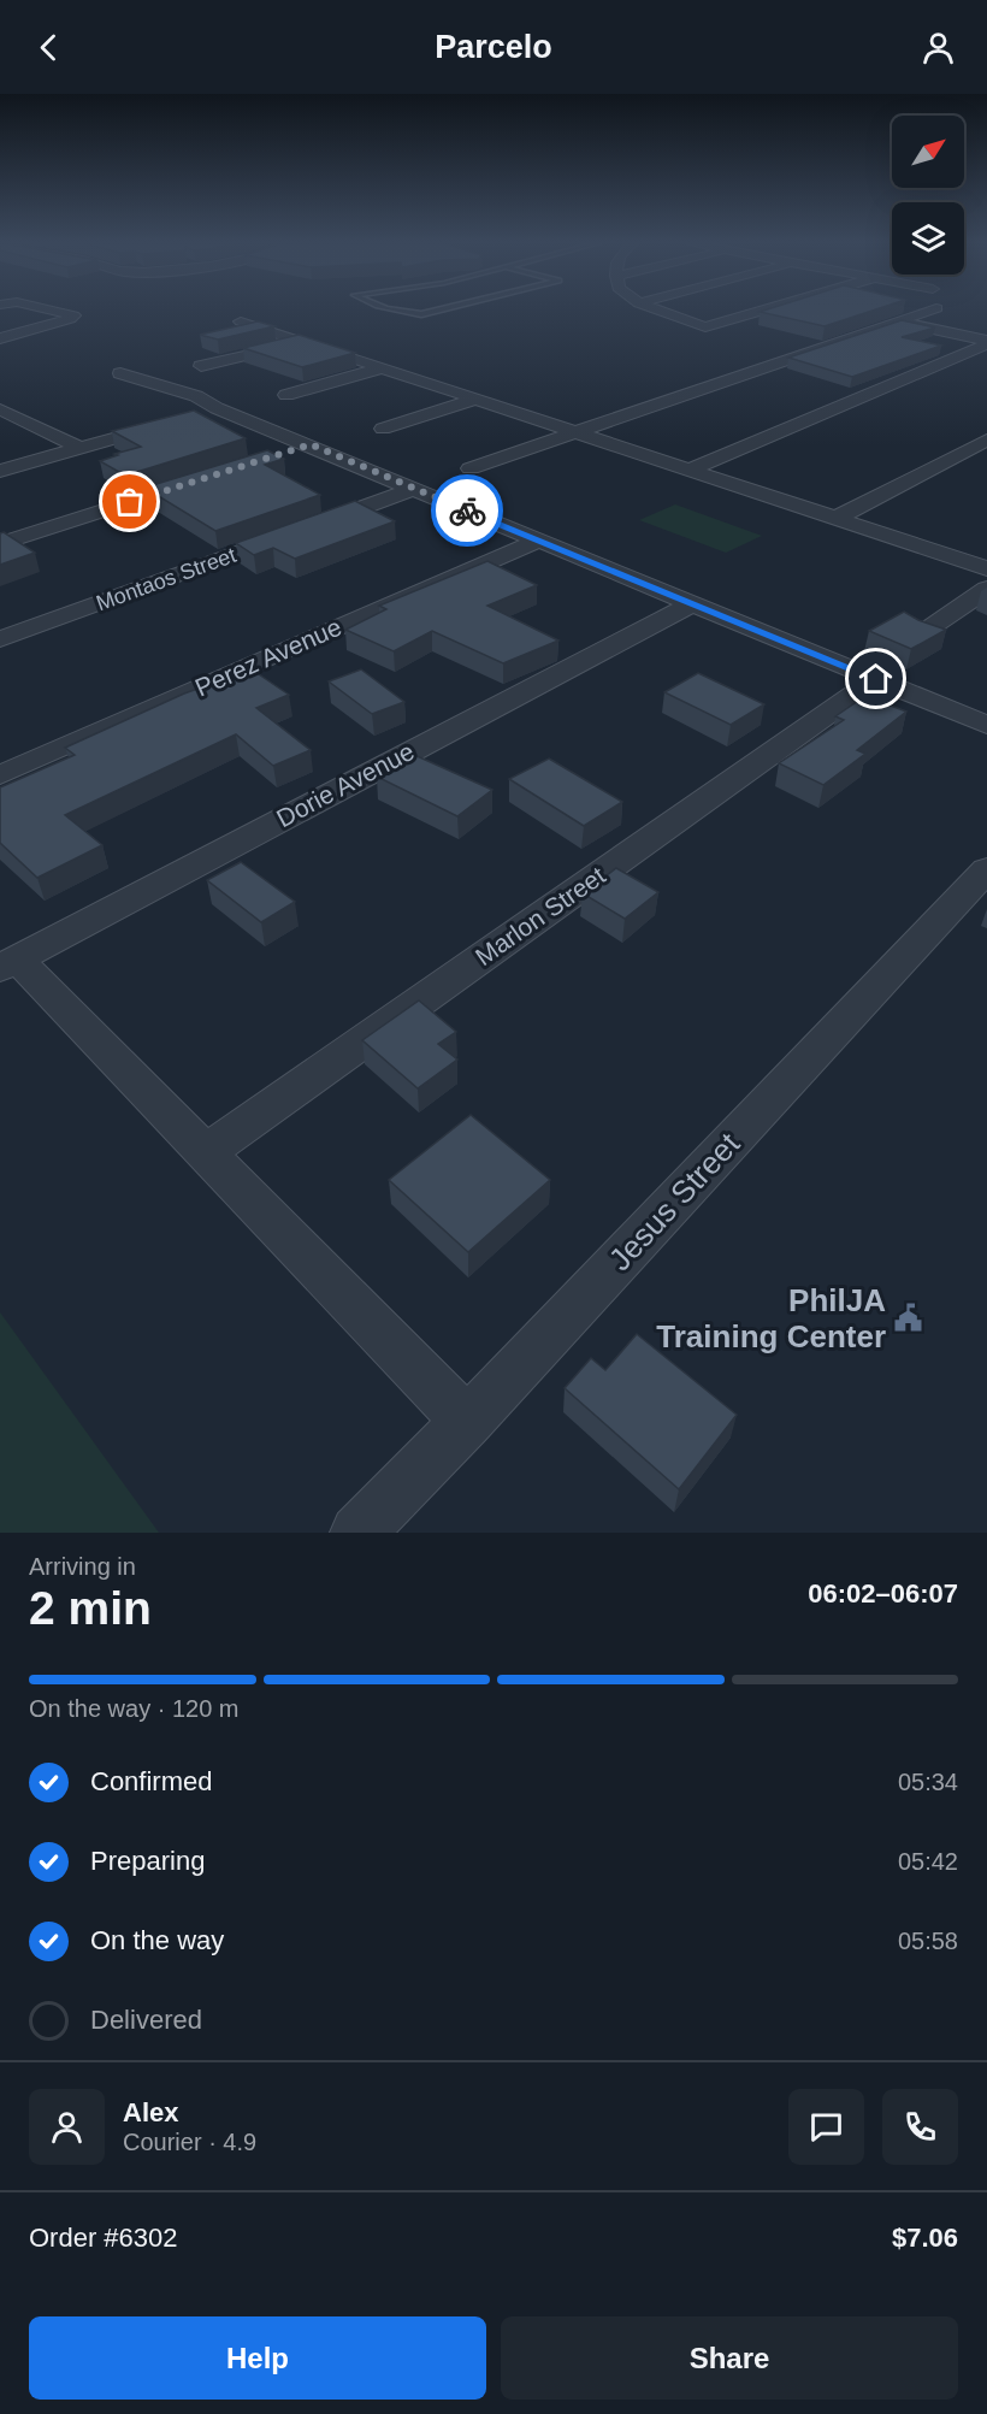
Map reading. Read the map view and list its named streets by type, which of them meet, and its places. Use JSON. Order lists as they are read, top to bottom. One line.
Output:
{"streets":{"street":["Montaos Street","Perez Avenue","Dorie Avenue","Marlon Street","Jesus Street"]},"places":{"public building":["PhilJA Training Center"]},"north":"top right","page":{"header":"Parcelo","heading":["2 min","Arriving in","06:02–06:07"],"panel":["Alex","Courier · 4.9","Order #6302","$7.06"],"bar":"On the way · 120 m","list":[["Confirmed","05:34"],["Preparing","05:42"],["On the way","05:58"],"Delivered"],"buttons":["Help","Share"]}}
